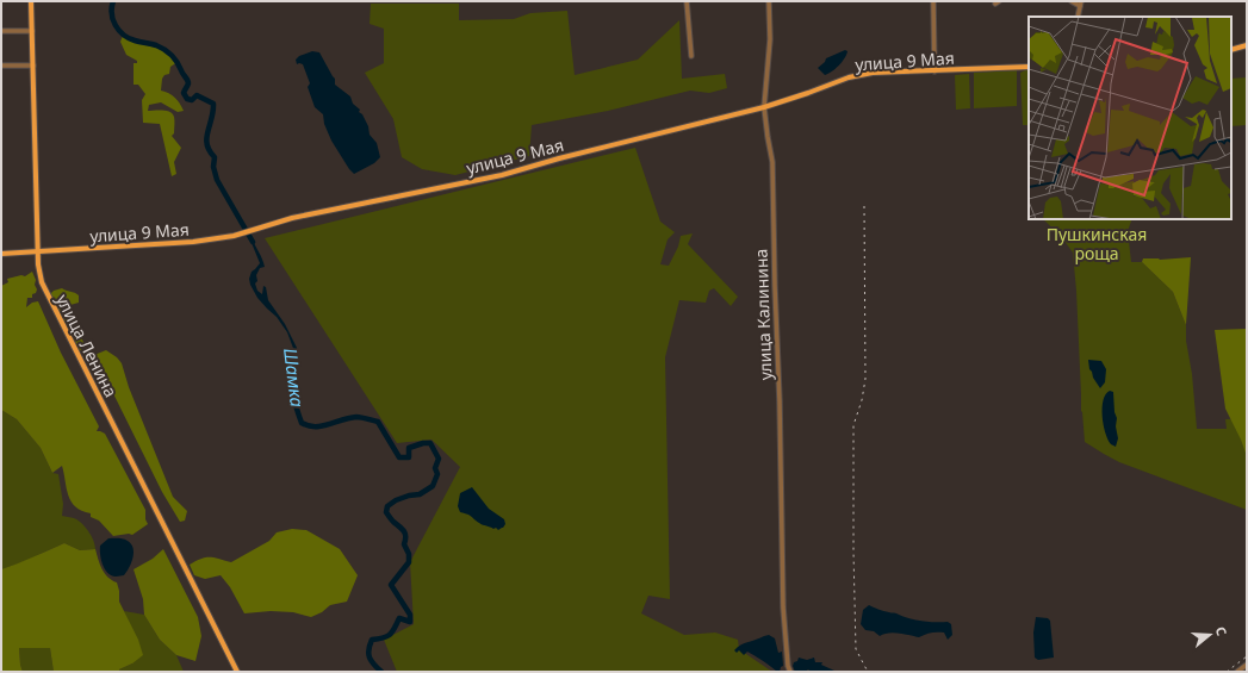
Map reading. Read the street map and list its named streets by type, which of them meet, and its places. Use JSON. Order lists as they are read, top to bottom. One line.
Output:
{"streets":{"main road":["улица 9 Мая","улица Ленина"],"street":["улица Калинина"]},"crossings":[["улица 9 Мая","улица Калинина"],["улица 9 Мая","улица Ленина"]],"water":["Шамка"],"parks":["Пушкинская роща"],"north":"right"}
